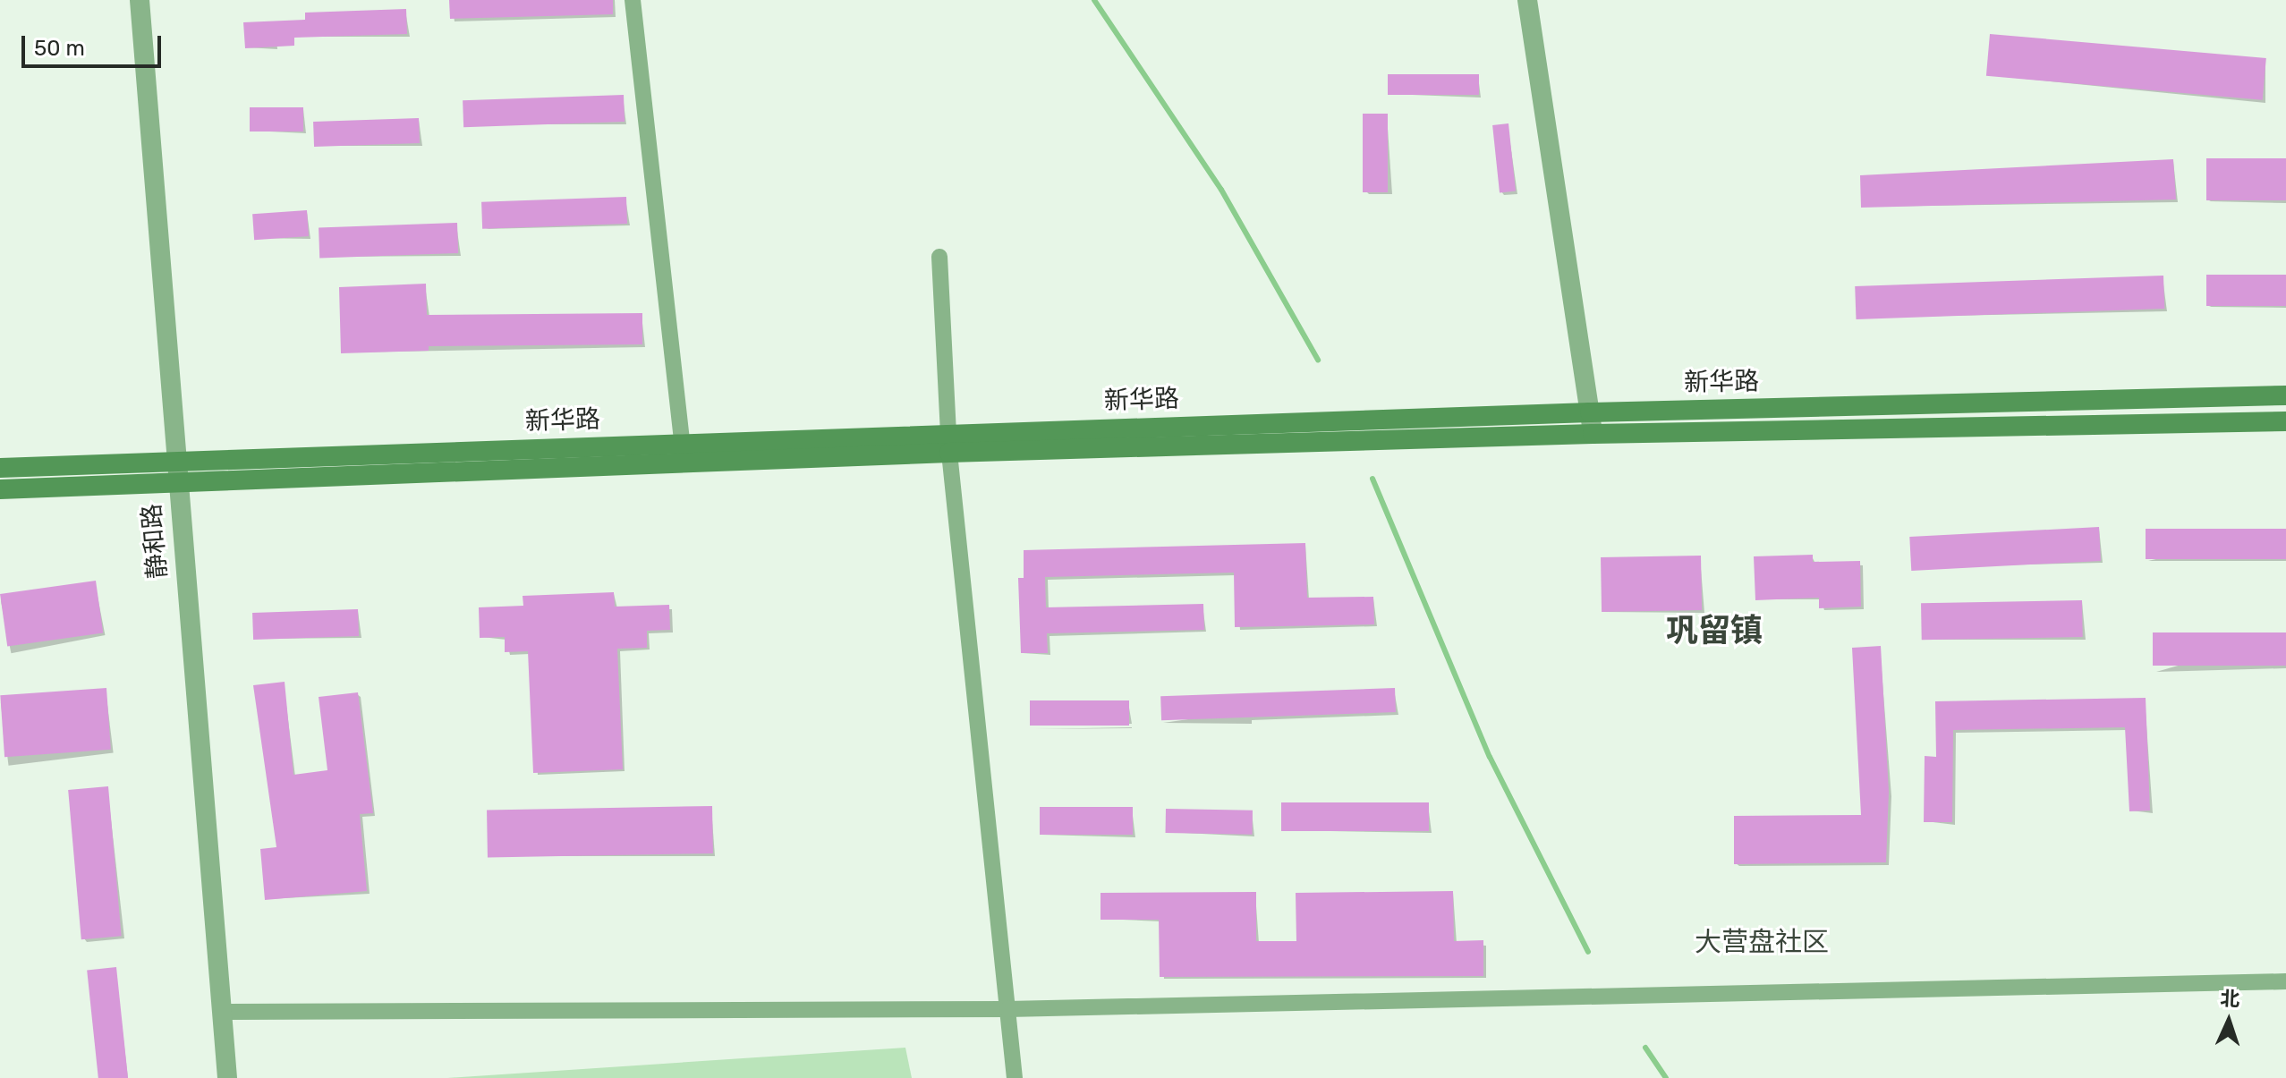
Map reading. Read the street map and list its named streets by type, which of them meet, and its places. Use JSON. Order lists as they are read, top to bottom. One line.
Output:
{"streets":{"main road":["新华路"],"street":["静和路"]},"crossings":[["新华路","静和路"]],"districts":["巩留镇","大营盘社区"],"scale_bar":"50 m","north":"top"}
